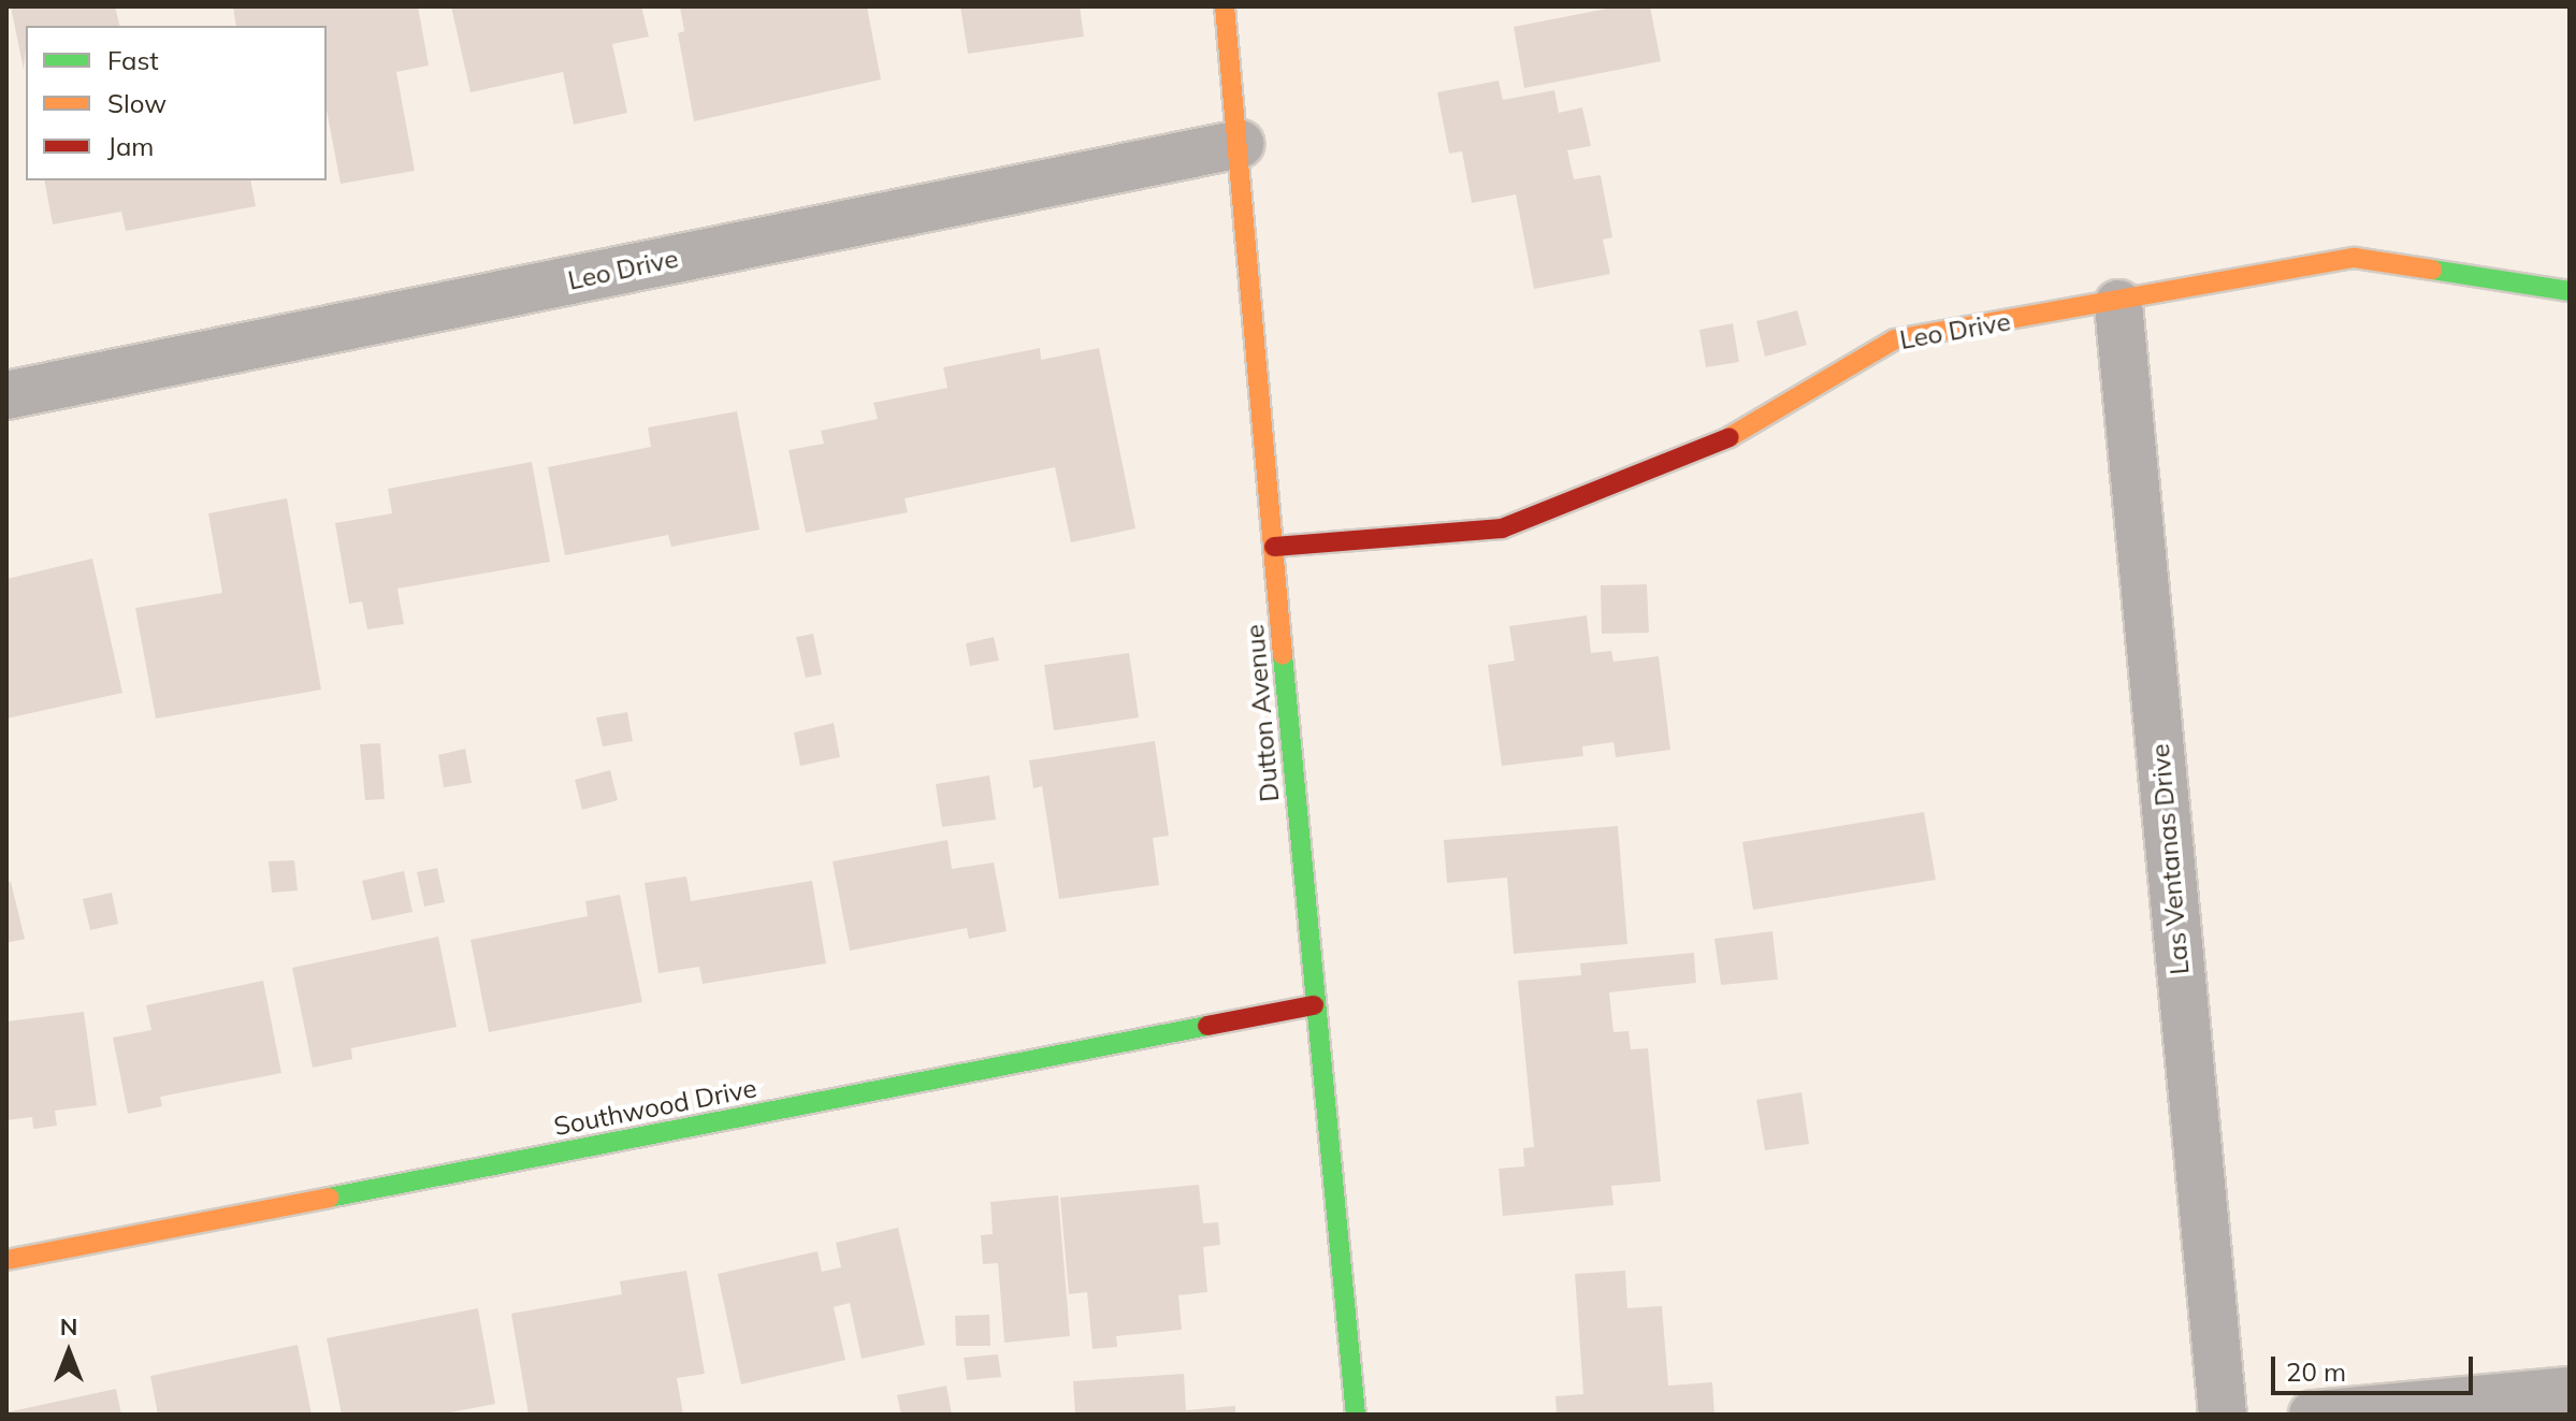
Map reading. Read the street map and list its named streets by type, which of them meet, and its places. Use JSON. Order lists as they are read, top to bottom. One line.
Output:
{"streets":{"street":["Leo Drive","Dutton Avenue","Las Ventanas Drive","Southwood Drive"]},"crossings":[["Leo Drive","Dutton Avenue"],["Leo Drive","Las Ventanas Drive"],["Dutton Avenue","Southwood Drive"]],"legend":["Fast","Slow","Jam"],"scale_bar":"20 m","north":"top"}
